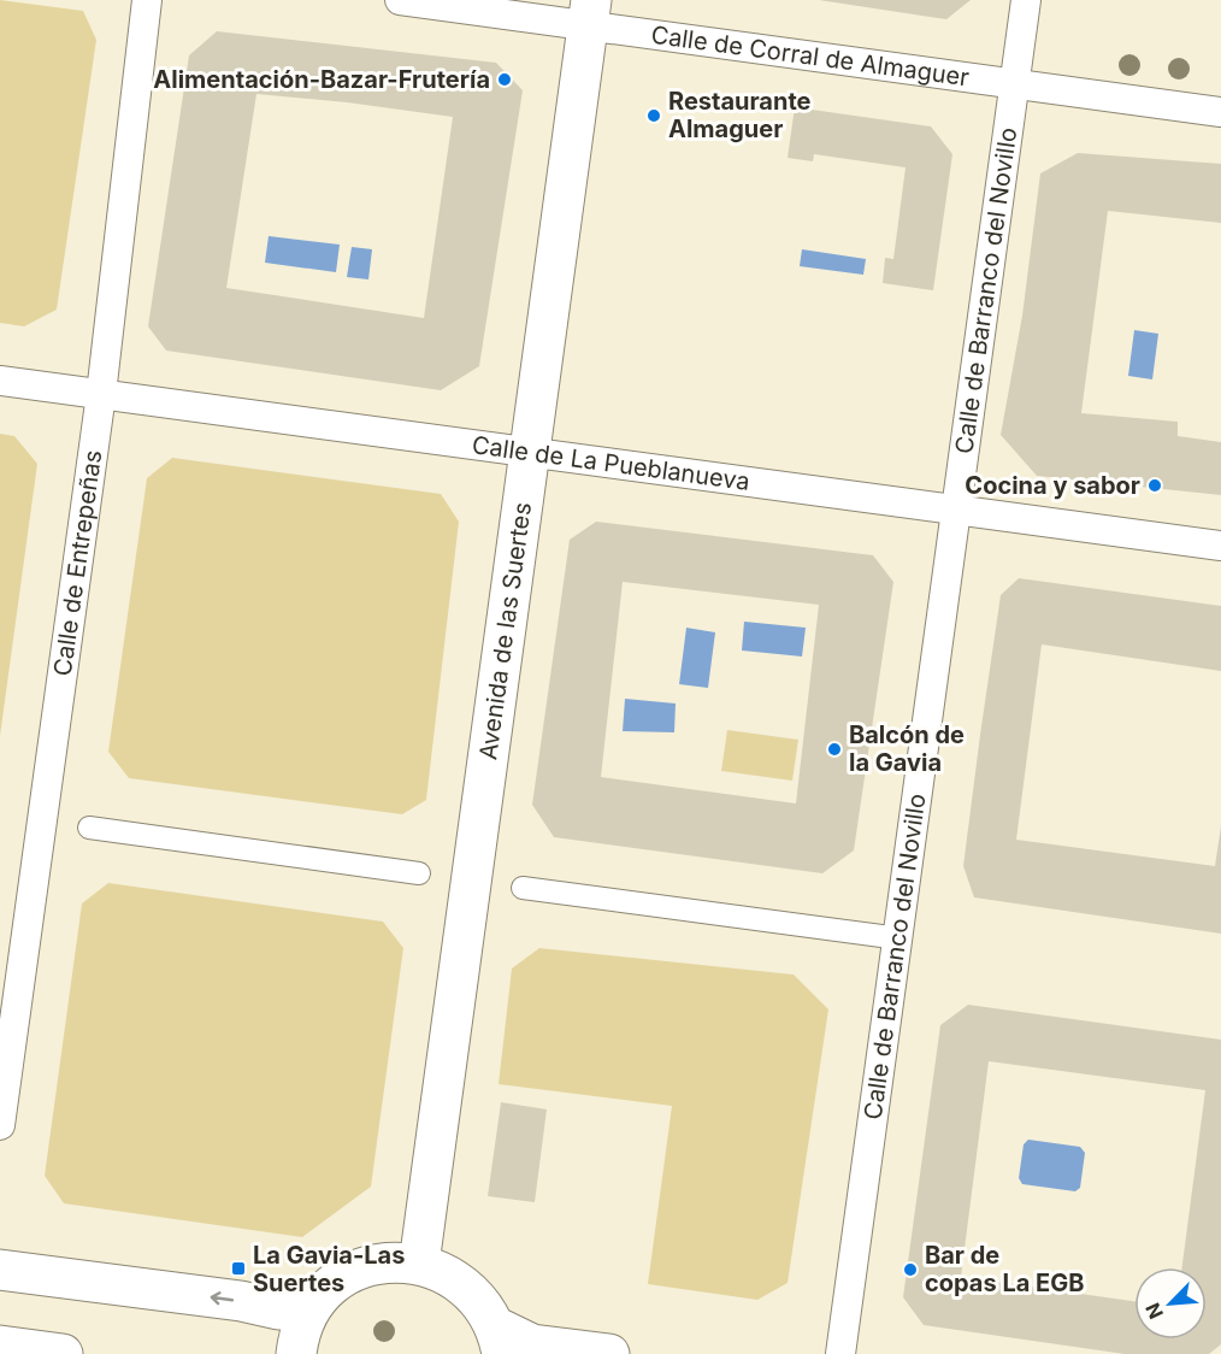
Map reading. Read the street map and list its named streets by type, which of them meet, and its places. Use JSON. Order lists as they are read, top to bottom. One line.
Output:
{"streets":{"main road":["Avenida de las Suertes"],"street":["Calle de Corral de Almaguer","Calle de Barranco del Novillo","Calle de La Pueblanueva","Calle de Entrepeñas"]},"crossings":[["Calle de Corral de Almaguer","Calle de Barranco del Novillo"],["Calle de Corral de Almaguer","Avenida de las Suertes"],["Calle de Barranco del Novillo","Calle de La Pueblanueva"],["Calle de La Pueblanueva","Calle de Entrepeñas"],["Calle de La Pueblanueva","Avenida de las Suertes"]],"places":{"other":["Alimentación-Bazar-Frutería","Restaurante Almaguer","Cocina y sabor","Balcón de la Gavia","Bar de copas La EGB"],"transit":["La Gavia-Las Suertes"]},"north":"bottom left"}
